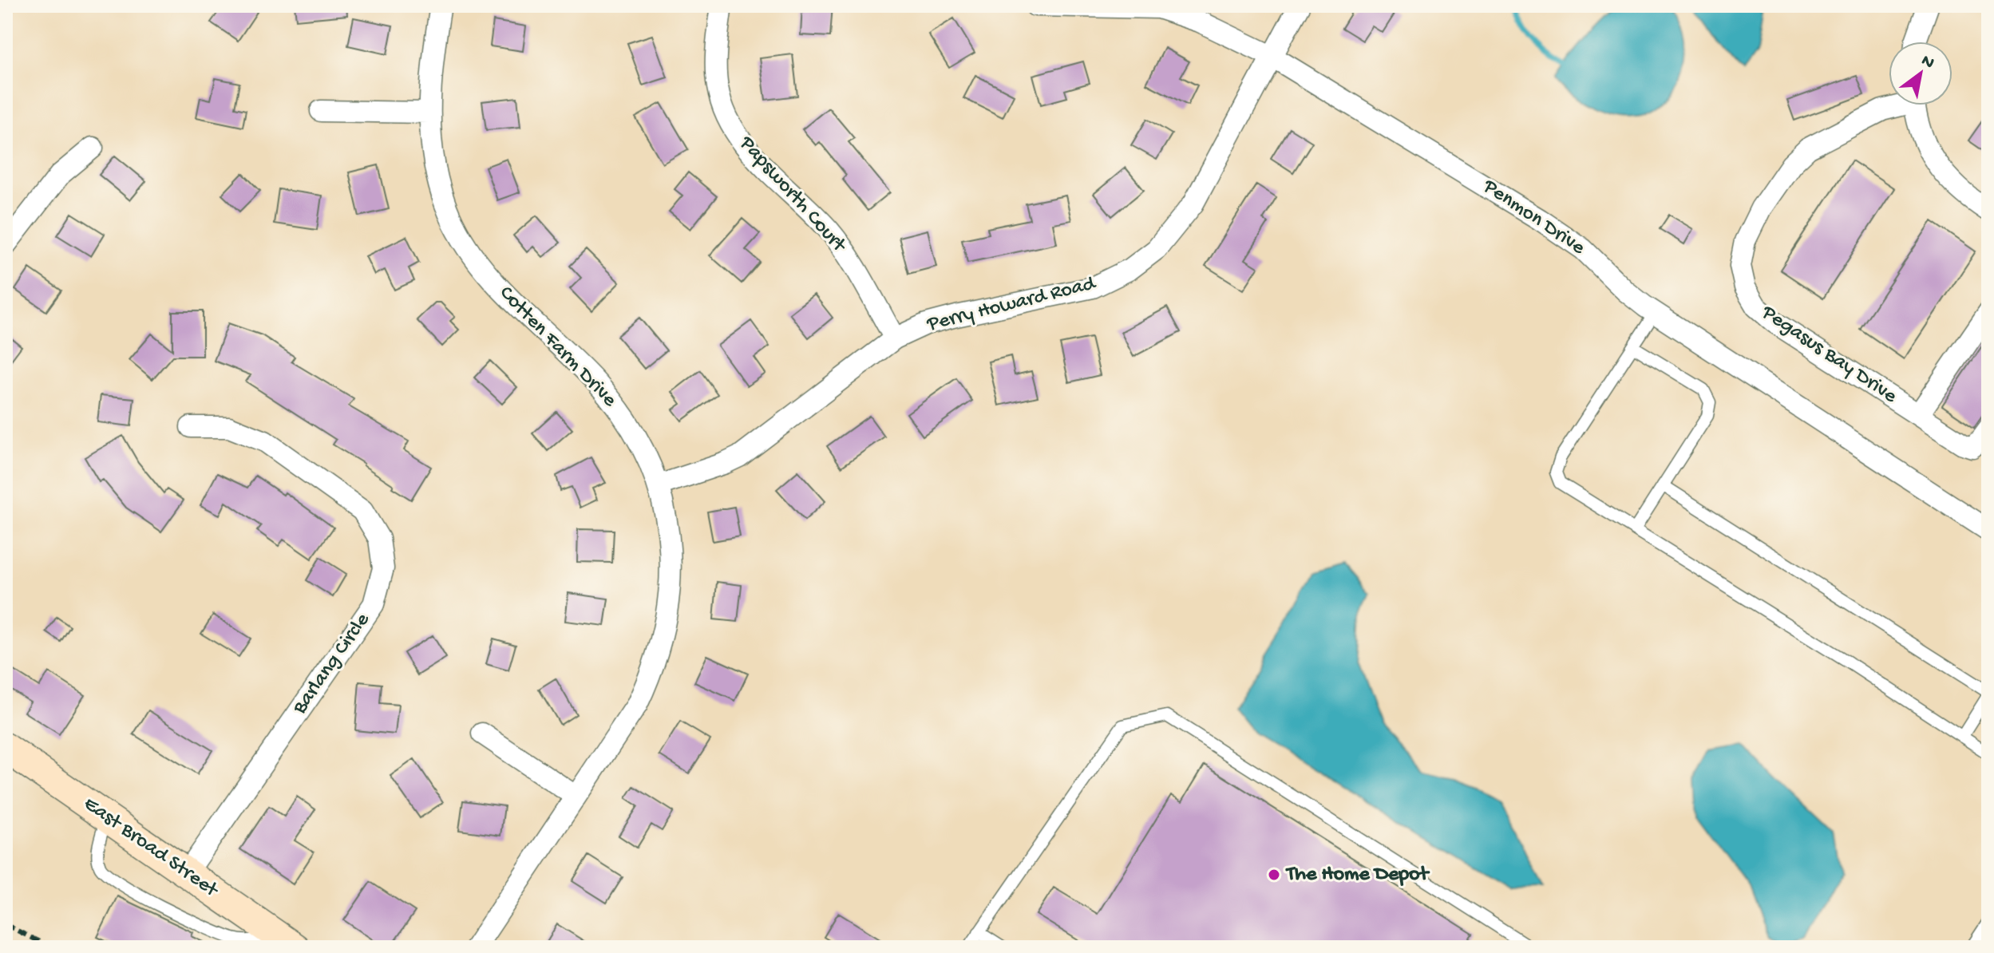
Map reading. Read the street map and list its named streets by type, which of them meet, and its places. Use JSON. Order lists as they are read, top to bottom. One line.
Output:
{"streets":{"main road":["East Broad Street"],"street":["Papsworth Court","Penmon Drive","Perry Howard Road","Cotten Farm Drive","Pegasus Bay Drive","Barlang Circle"]},"crossings":[["Papsworth Court","Perry Howard Road"],["Penmon Drive","Perry Howard Road"],["Perry Howard Road","Cotten Farm Drive"],["Barlang Circle","East Broad Street"]],"places":["The Home Depot"],"north":"top right"}
